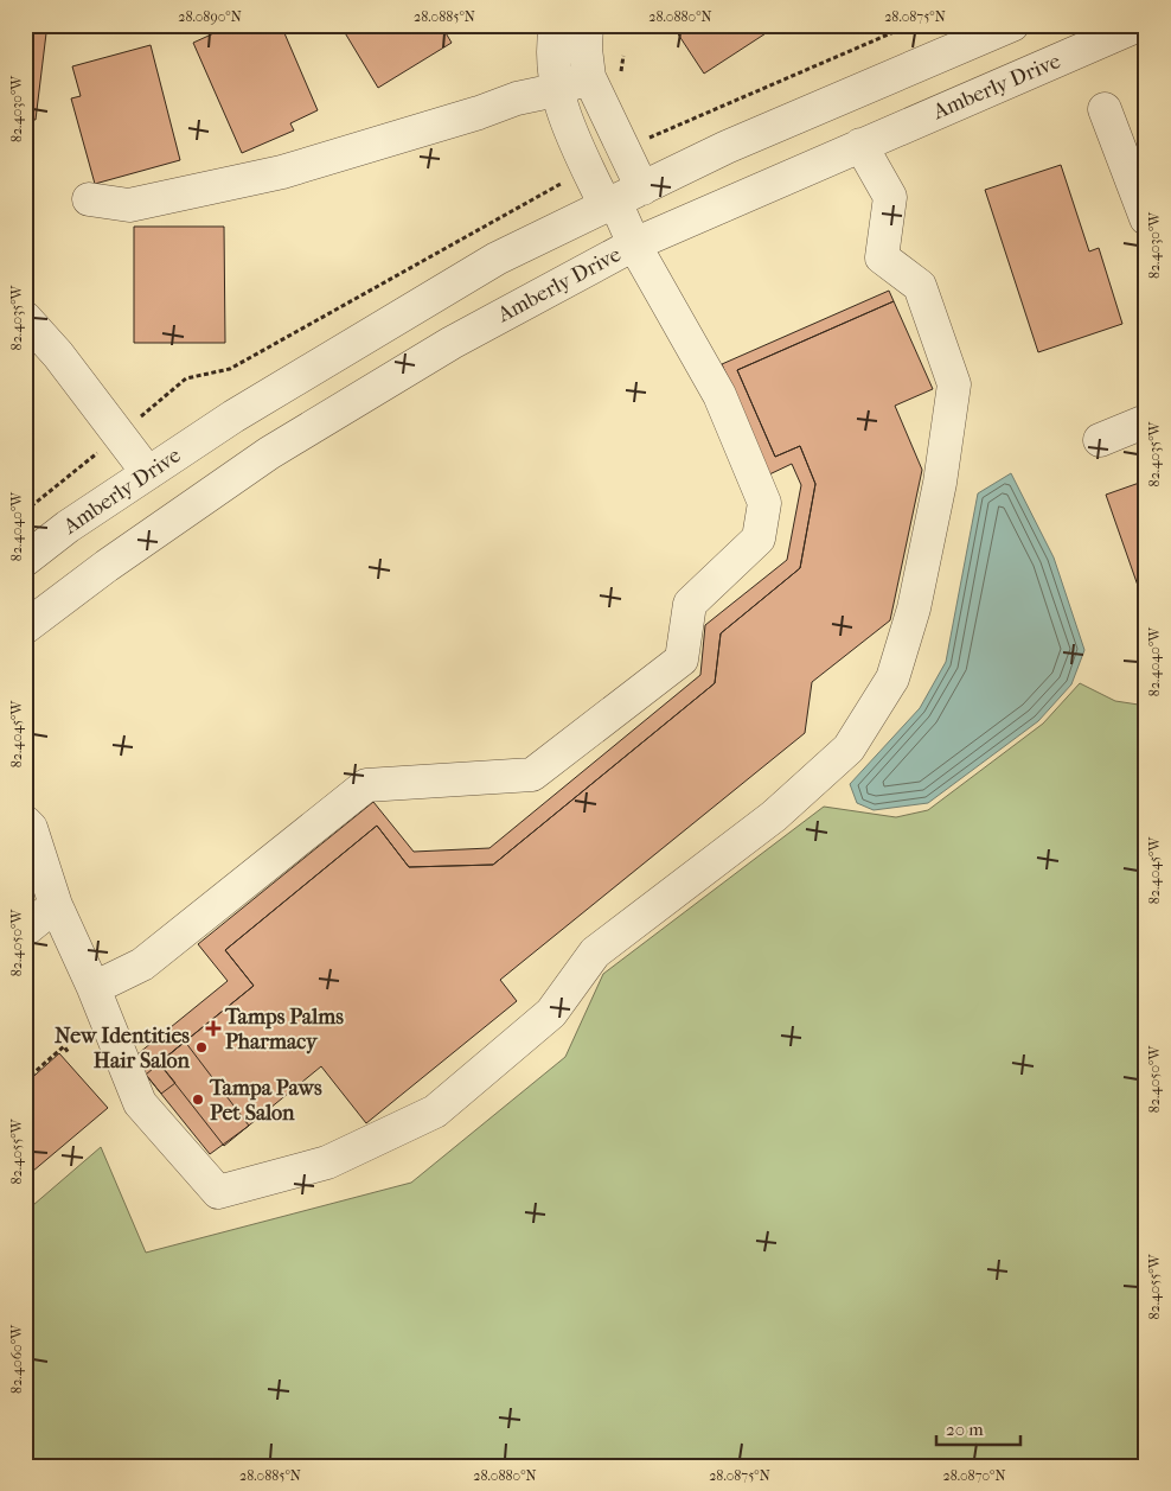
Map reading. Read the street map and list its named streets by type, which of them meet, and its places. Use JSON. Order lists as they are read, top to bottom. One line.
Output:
{"streets":{"street":["Amberly Drive"]},"places":{"health":["Tamps Palms Pharmacy"],"other":["New Identities Hair Salon","Tampa Paws Pet Salon"]},"scale_bar":"20 m","coordinates":["28.0890°N","28.0885°N","28.0880°N","28.0875°N","82.4030°W","82.4035°W","82.4040°W","82.4045°W","82.4050°W","82.4055°W","82.4060°W","28.0870°N"]}
